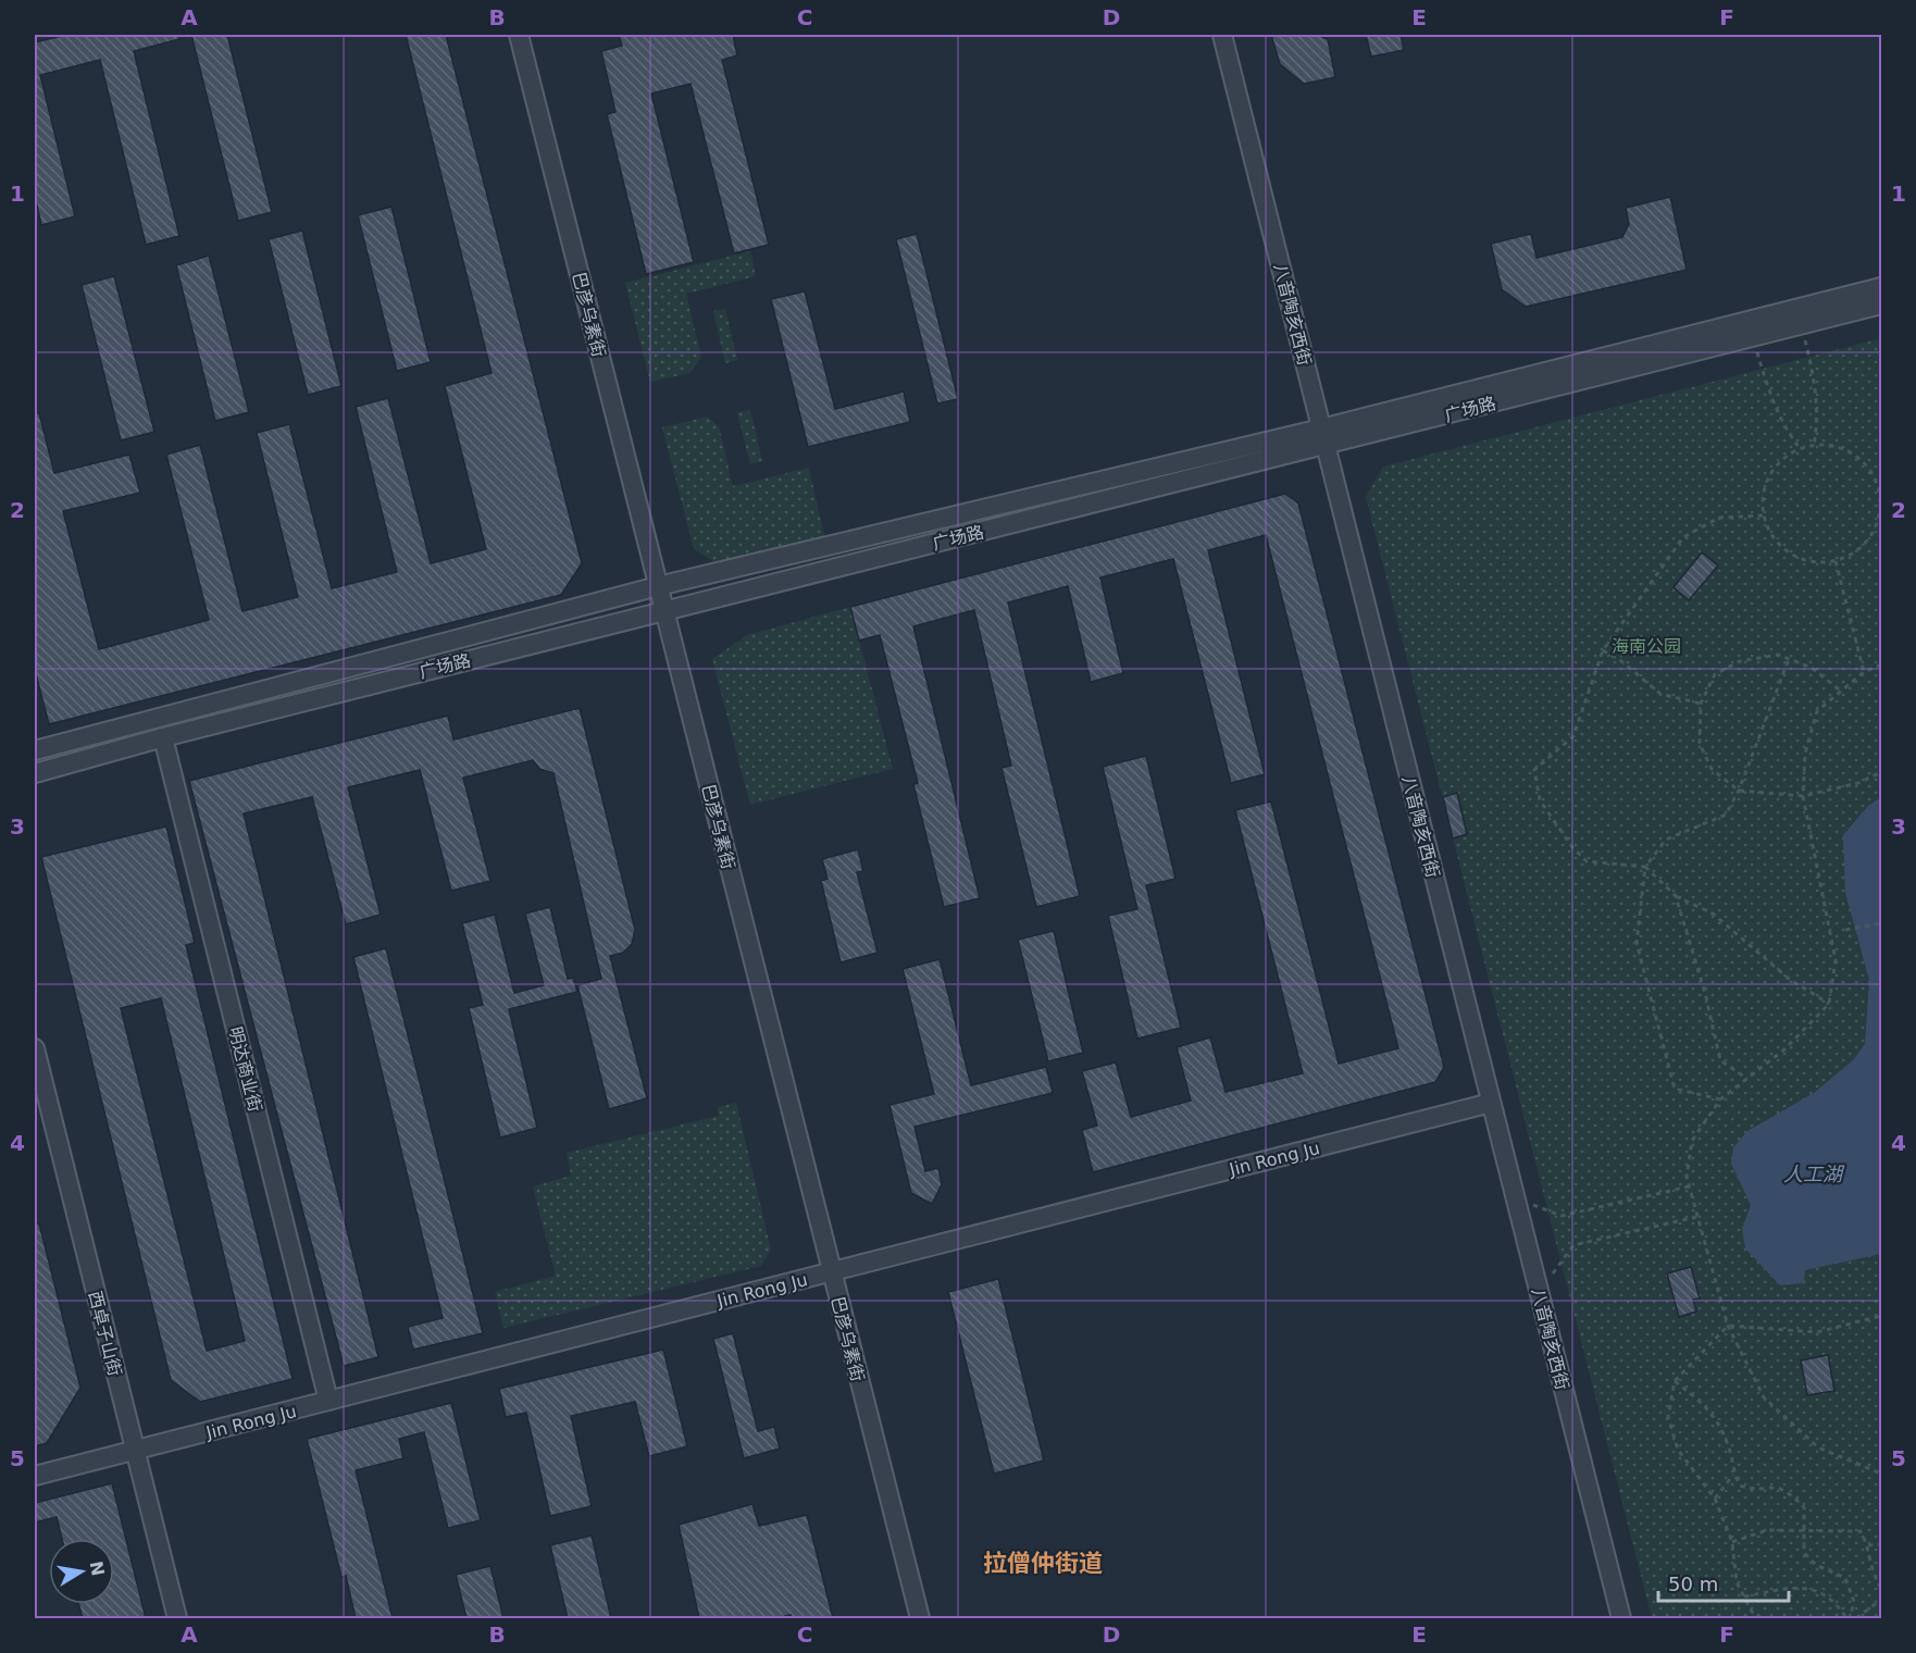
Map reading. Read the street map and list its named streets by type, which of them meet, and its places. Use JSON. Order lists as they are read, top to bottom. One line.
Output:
{"streets":{"street":["巴彦乌素街","八音陶亥西街","广场路","明达商业街","Jin Rong Ju","西卓子山街"]},"crossings":[["巴彦乌素街","广场路"],["巴彦乌素街","Jin Rong Ju"],["八音陶亥西街","广场路"],["八音陶亥西街","Jin Rong Ju"],["广场路","明达商业街"],["明达商业街","Jin Rong Ju"],["Jin Rong Ju","西卓子山街"]],"districts":["拉僧仲街道"],"water":["人工湖"],"parks":["海南公园"],"scale_bar":"50 m","north":"right","grid":{"columns":["A","B","C","D","E","F"],"rows":["1","2","3","4","5"]}}
